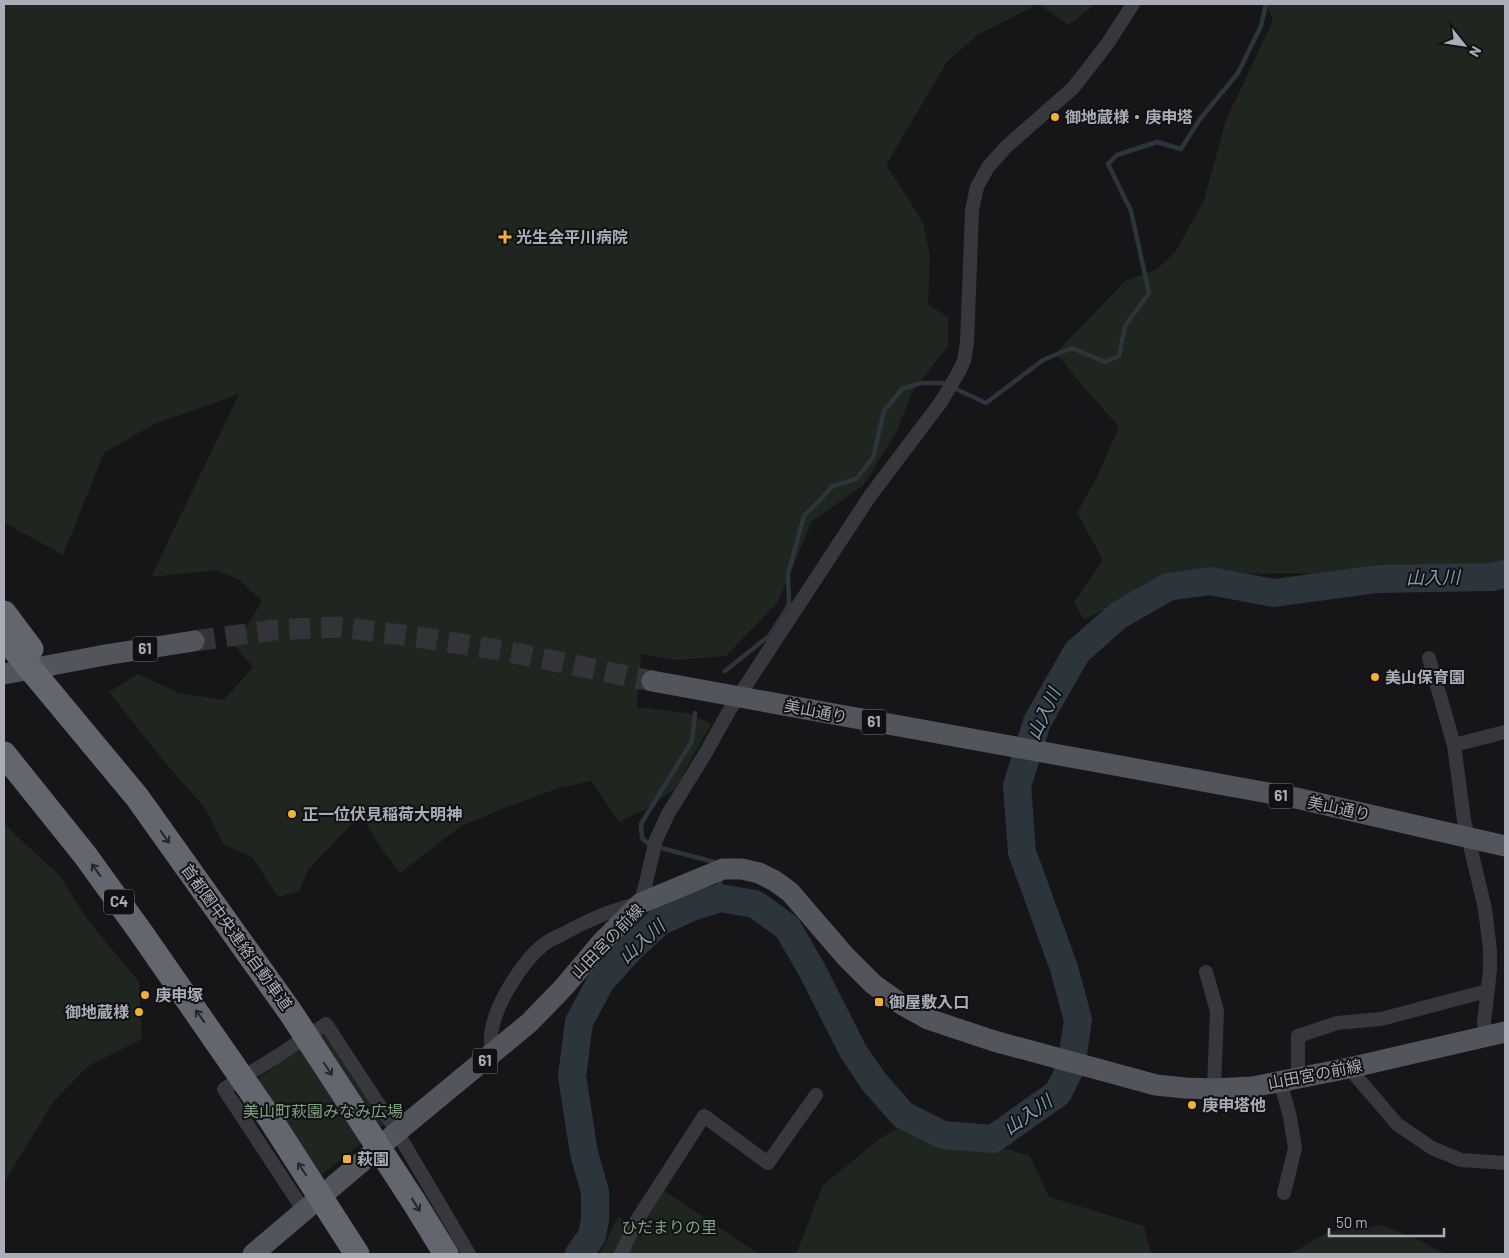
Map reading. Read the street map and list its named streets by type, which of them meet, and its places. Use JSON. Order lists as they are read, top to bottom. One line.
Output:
{"streets":{"highway":["C4","首都圏中央連絡自動車道"],"main road":["61","美山通り","山田宮の前線"]},"crossings":[["61","山田宮の前線"]],"water":["山入川"],"parks":["美山町萩園みなみ広場","ひだまりの里"],"places":{"other":["御地蔵様・庚申塔","美山保育園","正一位伏見稲荷大明神","庚申塚","御地蔵様","庚申塔他"],"health":["光生会平川病院"],"transit":["御屋敷入口","萩園"]},"scale_bar":"50 m","north":"bottom right"}
